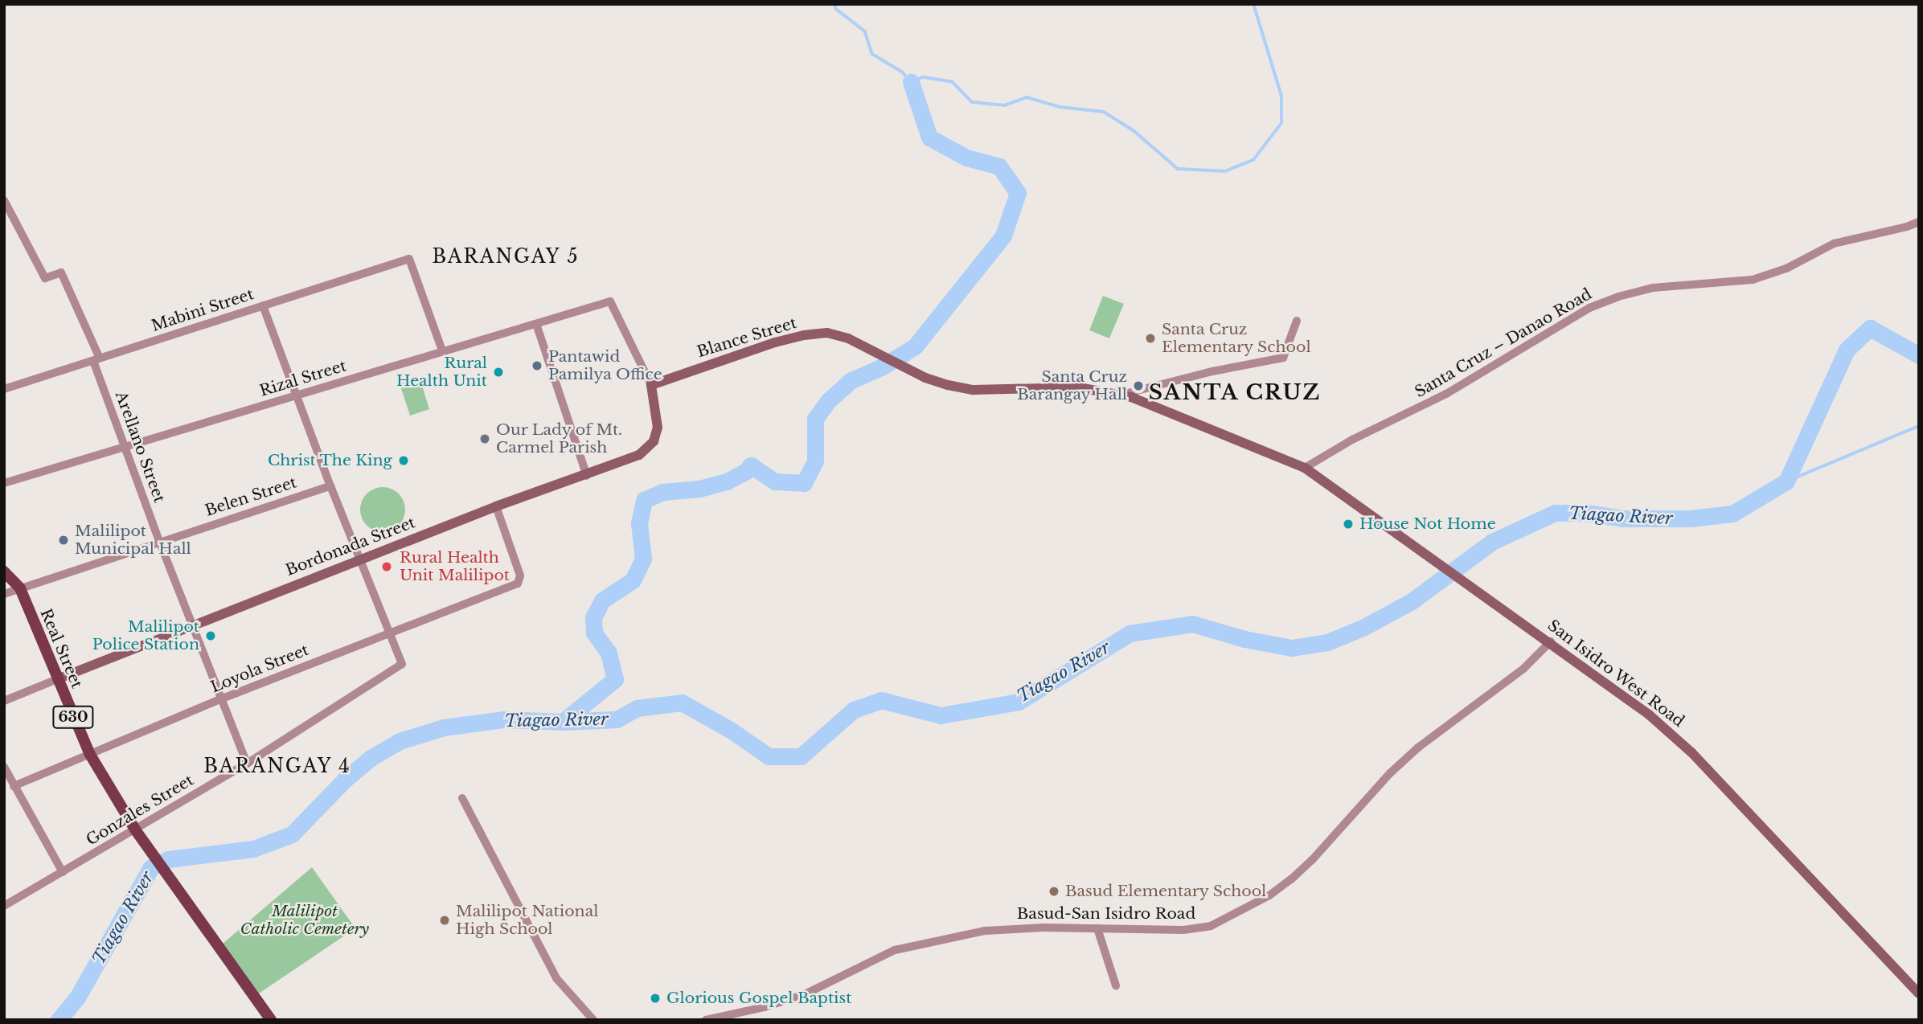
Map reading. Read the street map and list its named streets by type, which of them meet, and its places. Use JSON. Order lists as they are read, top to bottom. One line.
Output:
{"streets":{"main road":["Real Street","630"],"street":["Mabini Street","Blance Street","Santa Cruz – Danao Road","Rizal Street","Arellano Street","Belen Street","Bordonada Street","Loyola Street","San Isidro West Road","Gonzales Street","Basud-San Isidro Road"]},"crossings":[["Mabini Street","Rizal Street"],["Mabini Street","Arellano Street"],["Blance Street","Rizal Street"],["Blance Street","Bordonada Street"],["Blance Street","San Isidro West Road"],["Santa Cruz – Danao Road","San Isidro West Road"],["Rizal Street","Arellano Street"],["Rizal Street","Bordonada Street"],["Arellano Street","Belen Street"],["Arellano Street","Bordonada Street"],["Arellano Street","Loyola Street"],["Arellano Street","Gonzales Street"],["Belen Street","Real Street"],["Bordonada Street","Real Street"],["Bordonada Street","Loyola Street"],["Real Street","Loyola Street"],["Real Street","Gonzales Street"],["Loyola Street","Gonzales Street"],["San Isidro West Road","Basud-San Isidro Road"]],"districts":["BARANGAY 5","SANTA CRUZ","BARANGAY 4"],"water":["Tiagao River"],"parks":["Malilipot Catholic Cemetery"],"places":["Santa Cruz Elementary School","Pantawid Pamilya Office","Rural Health Unit","Santa Cruz Barangay Hall","Our Lady of Mt. Carmel Parish","Christ The King","House Not Home","Malilipot Municipal Hall","Rural Health Unit Malilipot","Malilipot Police Station","Basud Elementary School","Malilipot National High School","Glorious Gospel Baptist"]}
